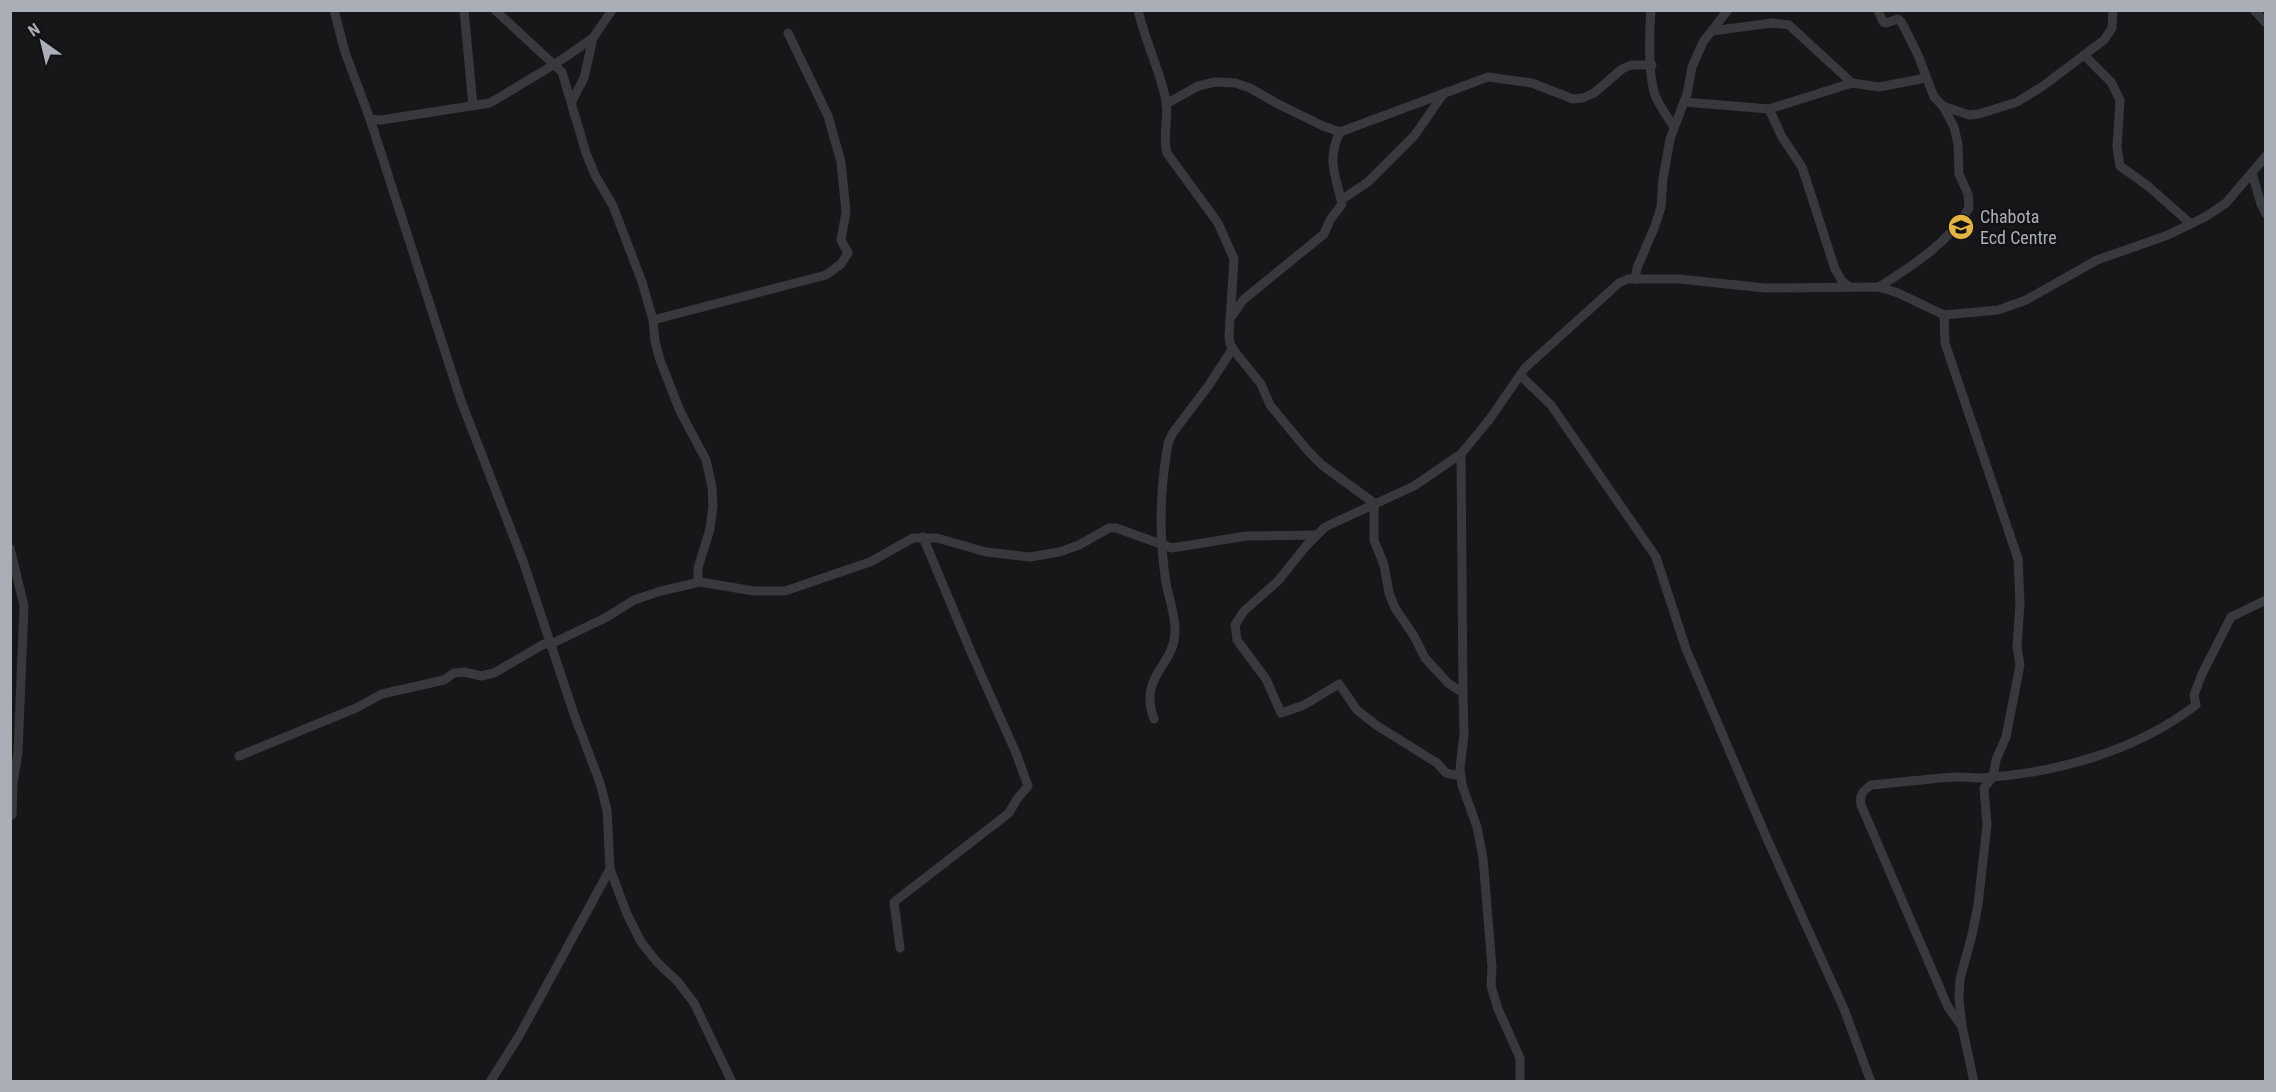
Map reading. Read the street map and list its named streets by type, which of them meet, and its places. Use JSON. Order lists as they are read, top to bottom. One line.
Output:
{"places":{"school or university":["Chabota Ecd Centre"]},"north":"top left"}
